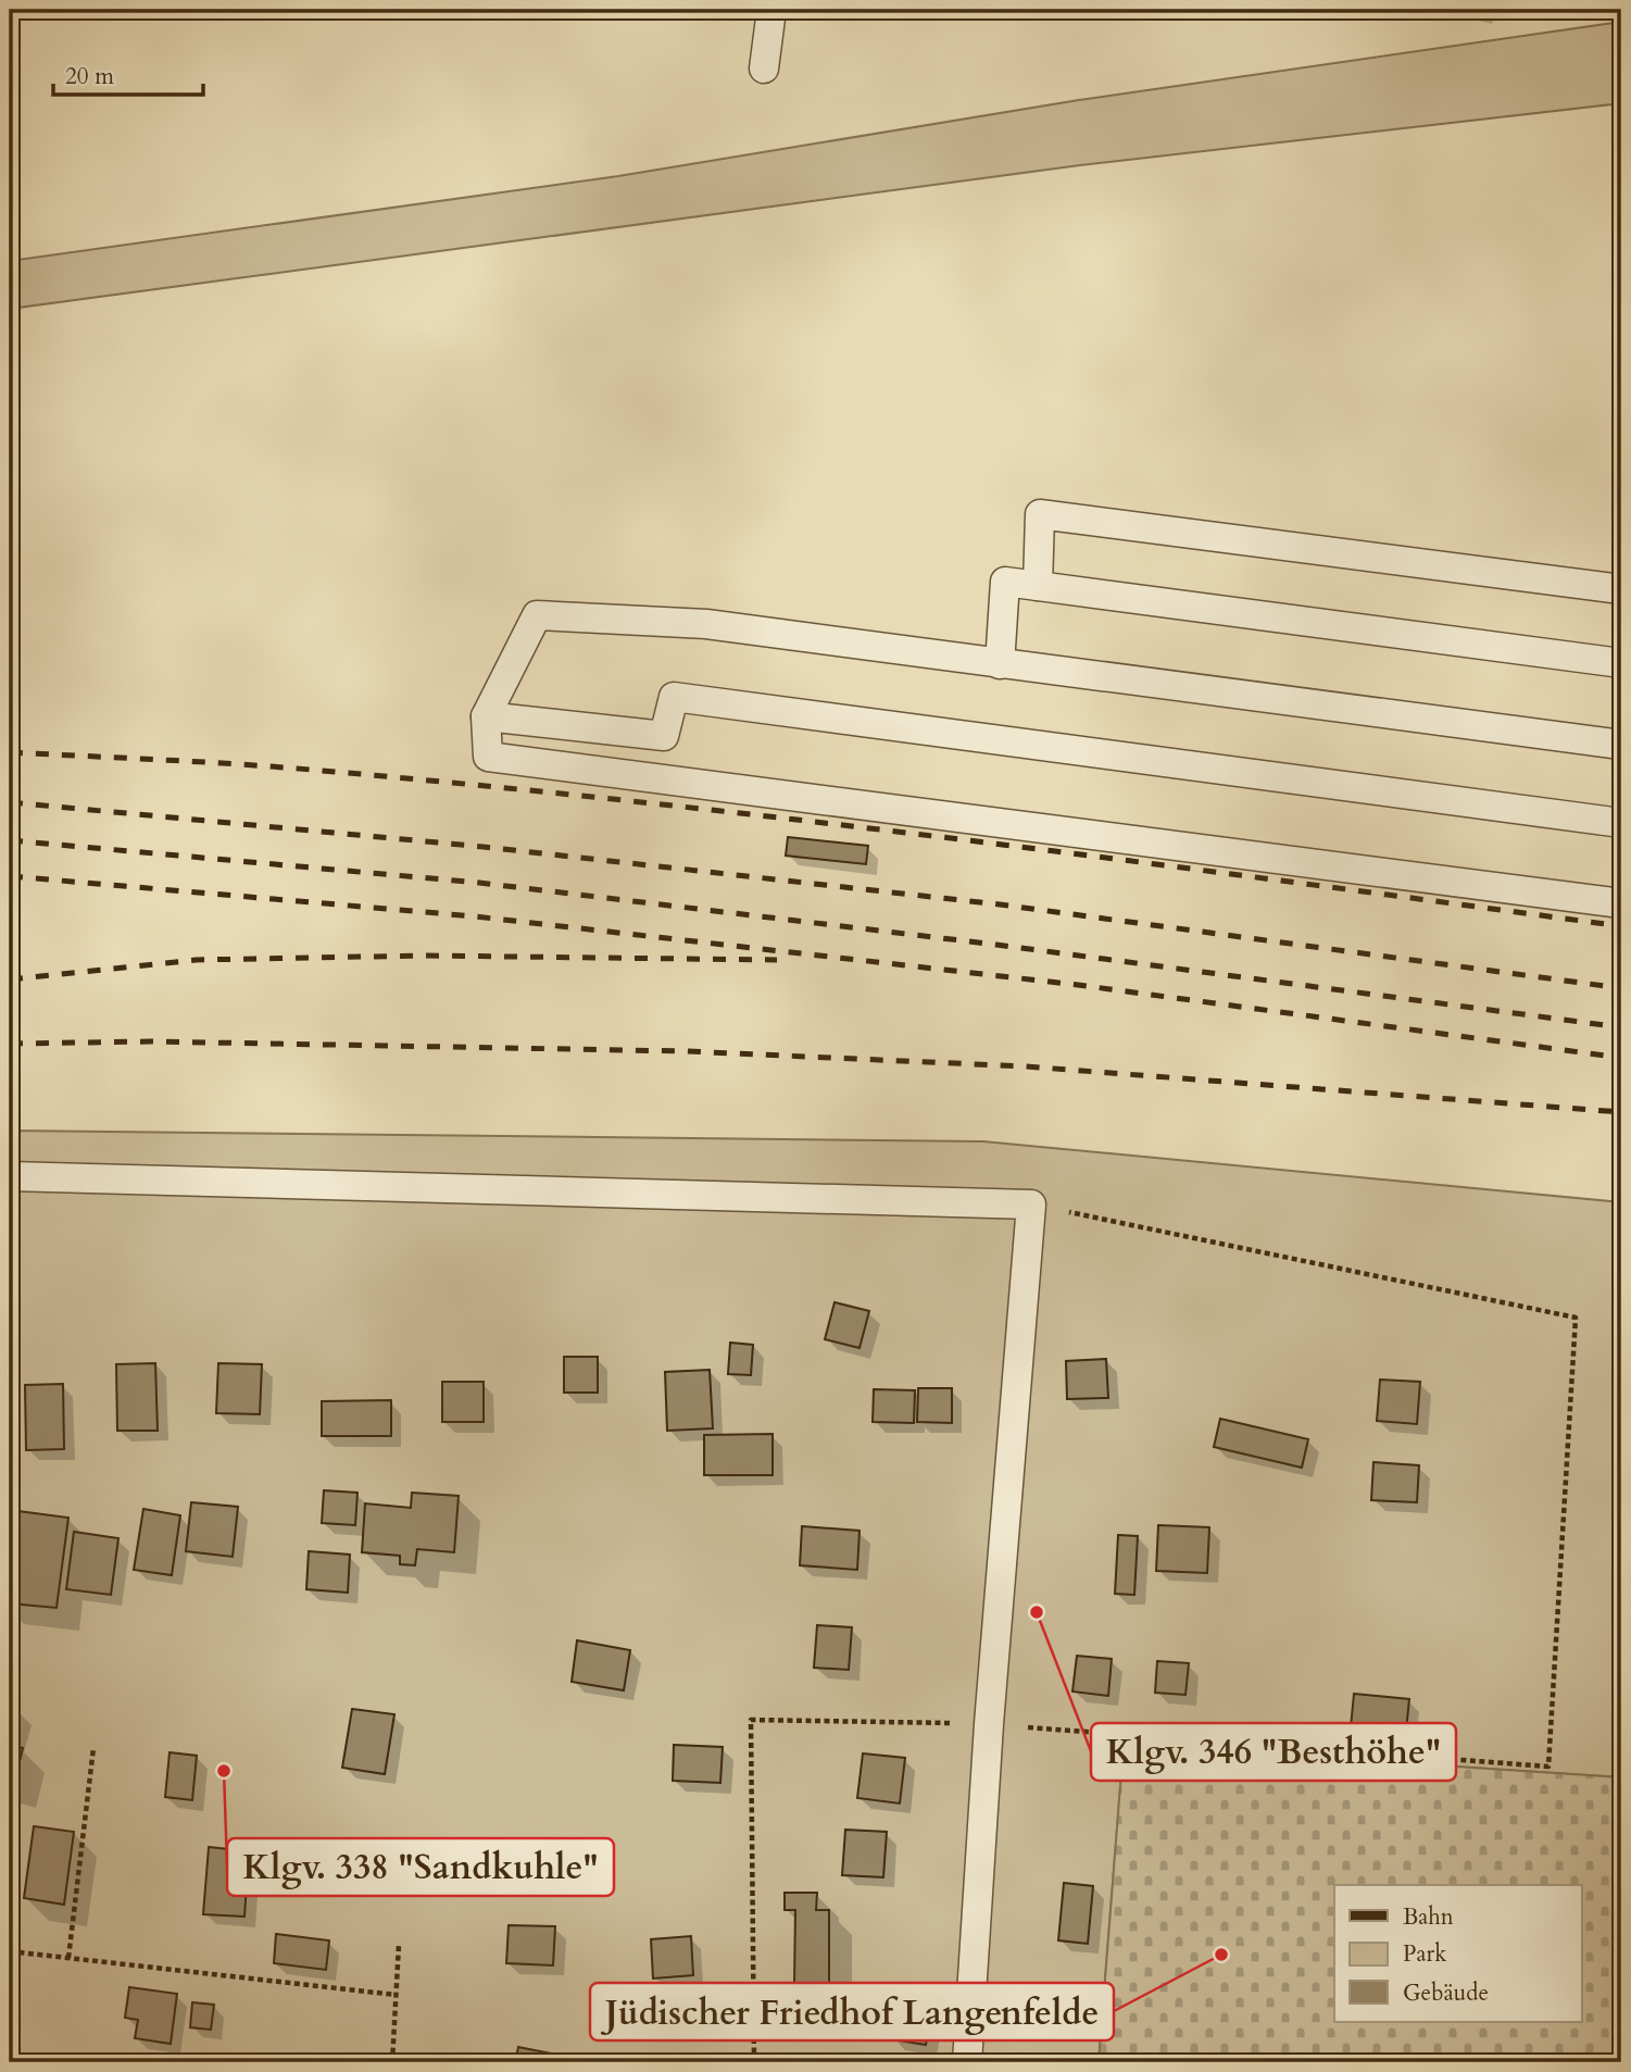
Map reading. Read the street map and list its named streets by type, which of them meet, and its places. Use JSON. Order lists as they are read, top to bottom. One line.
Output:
{"places":["Klgv. 346 \"Besthöhe\"","Klgv. 338 \"Sandkuhle\"","Jüdischer Friedhof Langenfelde"],"legend":["Bahn","Park","Gebäude"],"scale_bar":"20 m"}
